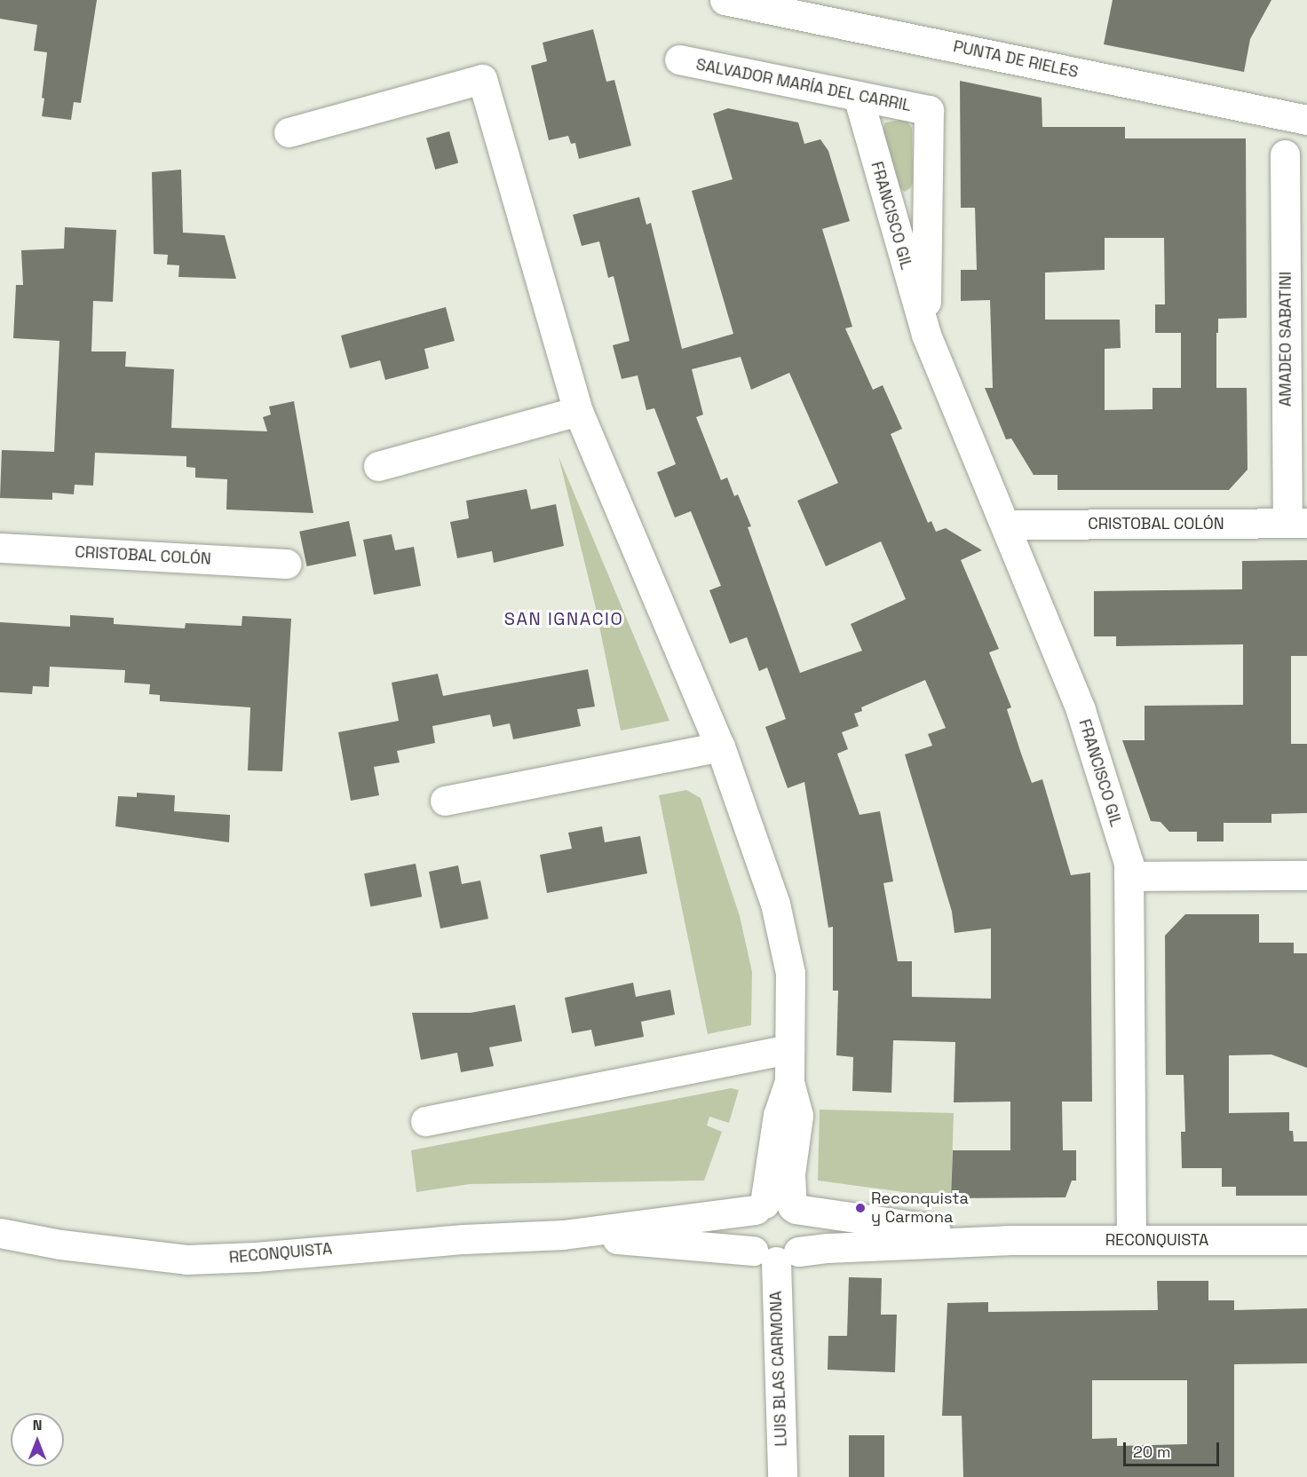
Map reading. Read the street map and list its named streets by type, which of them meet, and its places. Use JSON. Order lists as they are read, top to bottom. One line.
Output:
{"streets":{"street":["PUNTA DE RIELES","SALVADOR MARÍA DEL CARRIL","FRANCISCO GIL","AMADEO SABATINI","CRISTOBAL COLÓN","RECONQUISTA","LUIS BLAS CARMONA"]},"crossings":[["SALVADOR MARÍA DEL CARRIL","FRANCISCO GIL"],["FRANCISCO GIL","CRISTOBAL COLÓN"],["FRANCISCO GIL","RECONQUISTA"],["AMADEO SABATINI","CRISTOBAL COLÓN"],["RECONQUISTA","LUIS BLAS CARMONA"]],"districts":["SAN IGNACIO"],"places":["Reconquista y Carmona"],"scale_bar":"20 m","north":"top"}
